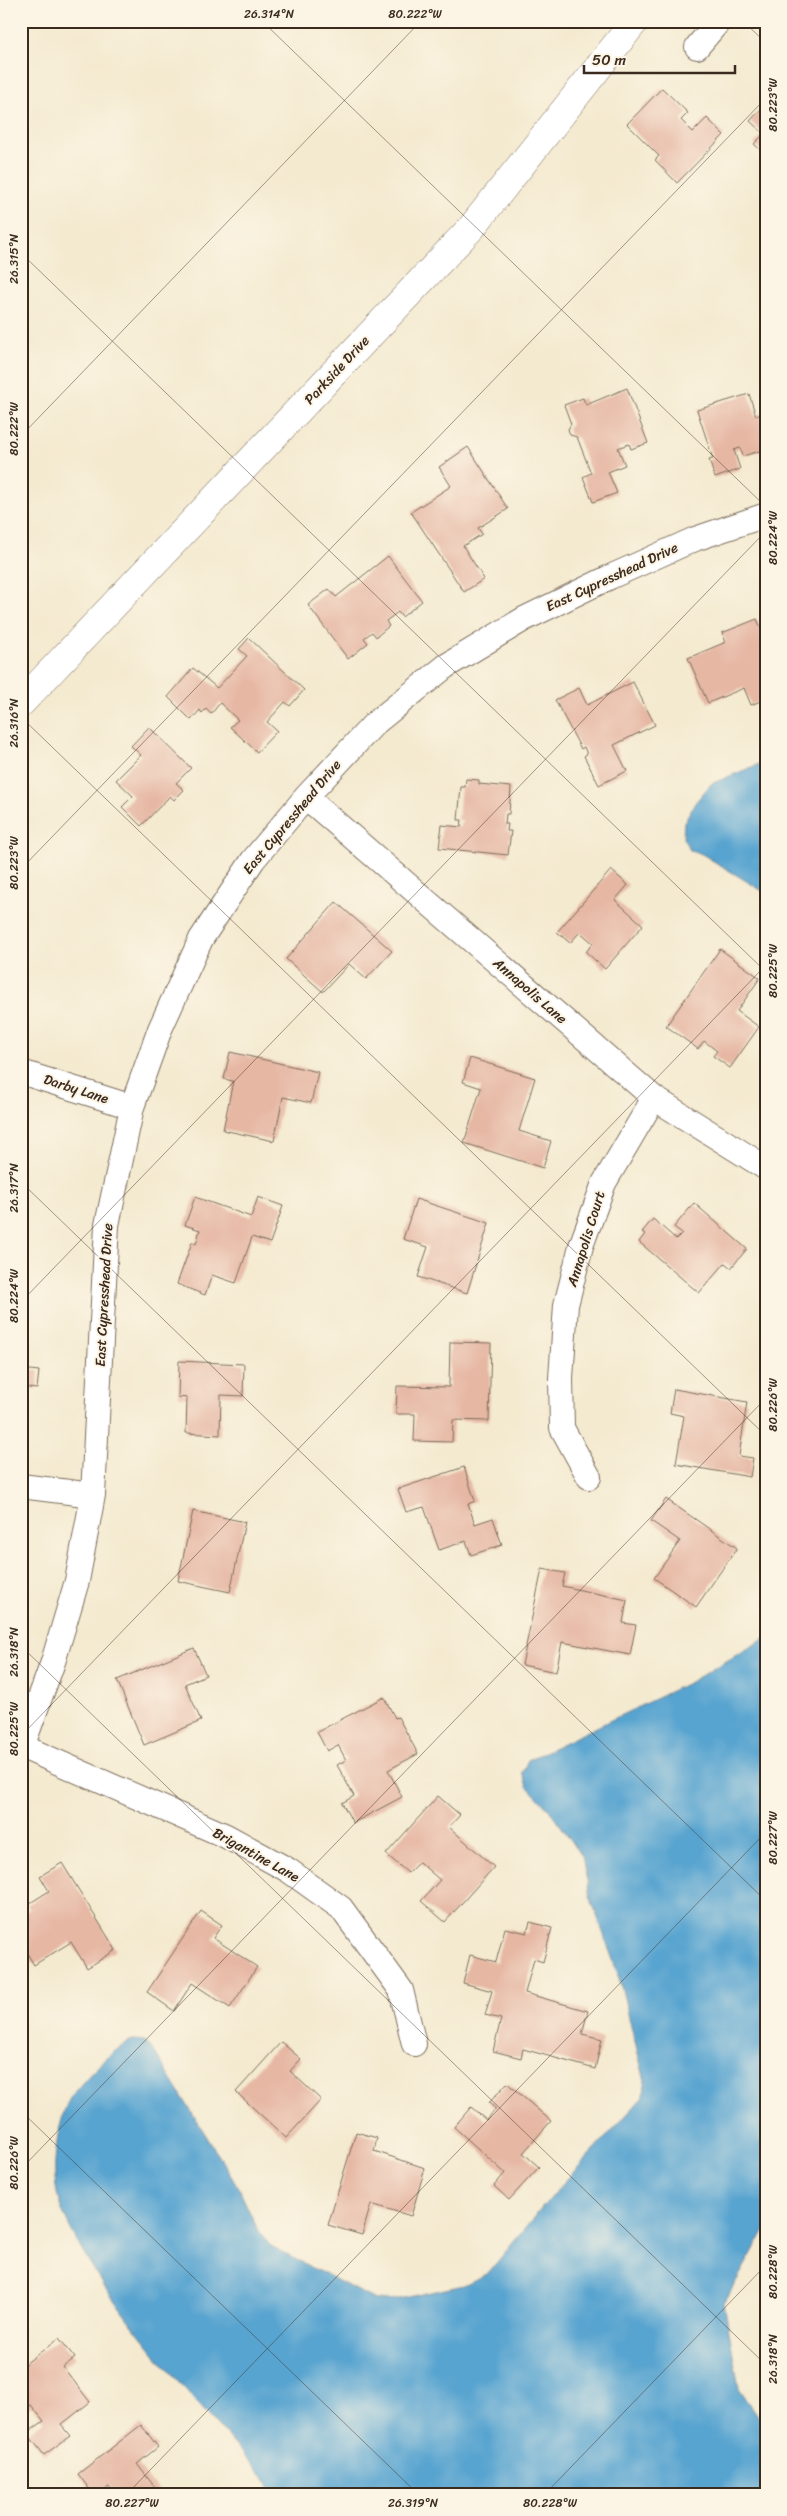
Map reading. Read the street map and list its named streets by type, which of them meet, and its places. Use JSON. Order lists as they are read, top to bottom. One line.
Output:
{"streets":{"street":["Parkside Drive","East Cypresshead Drive","Annapolis Lane","Darby Lane","Annapolis Court","Brigantine Lane"]},"crossings":[["East Cypresshead Drive","Annapolis Lane"],["East Cypresshead Drive","Darby Lane"],["East Cypresshead Drive","Brigantine Lane"],["Annapolis Lane","Annapolis Court"]],"scale_bar":"50 m","coordinates":["26.314°N","80.222°W","80.223°W","26.315°N","80.224°W","26.316°N","80.225°W","26.317°N","80.226°W","26.318°N","80.227°W","80.228°W","26.319°N"]}
